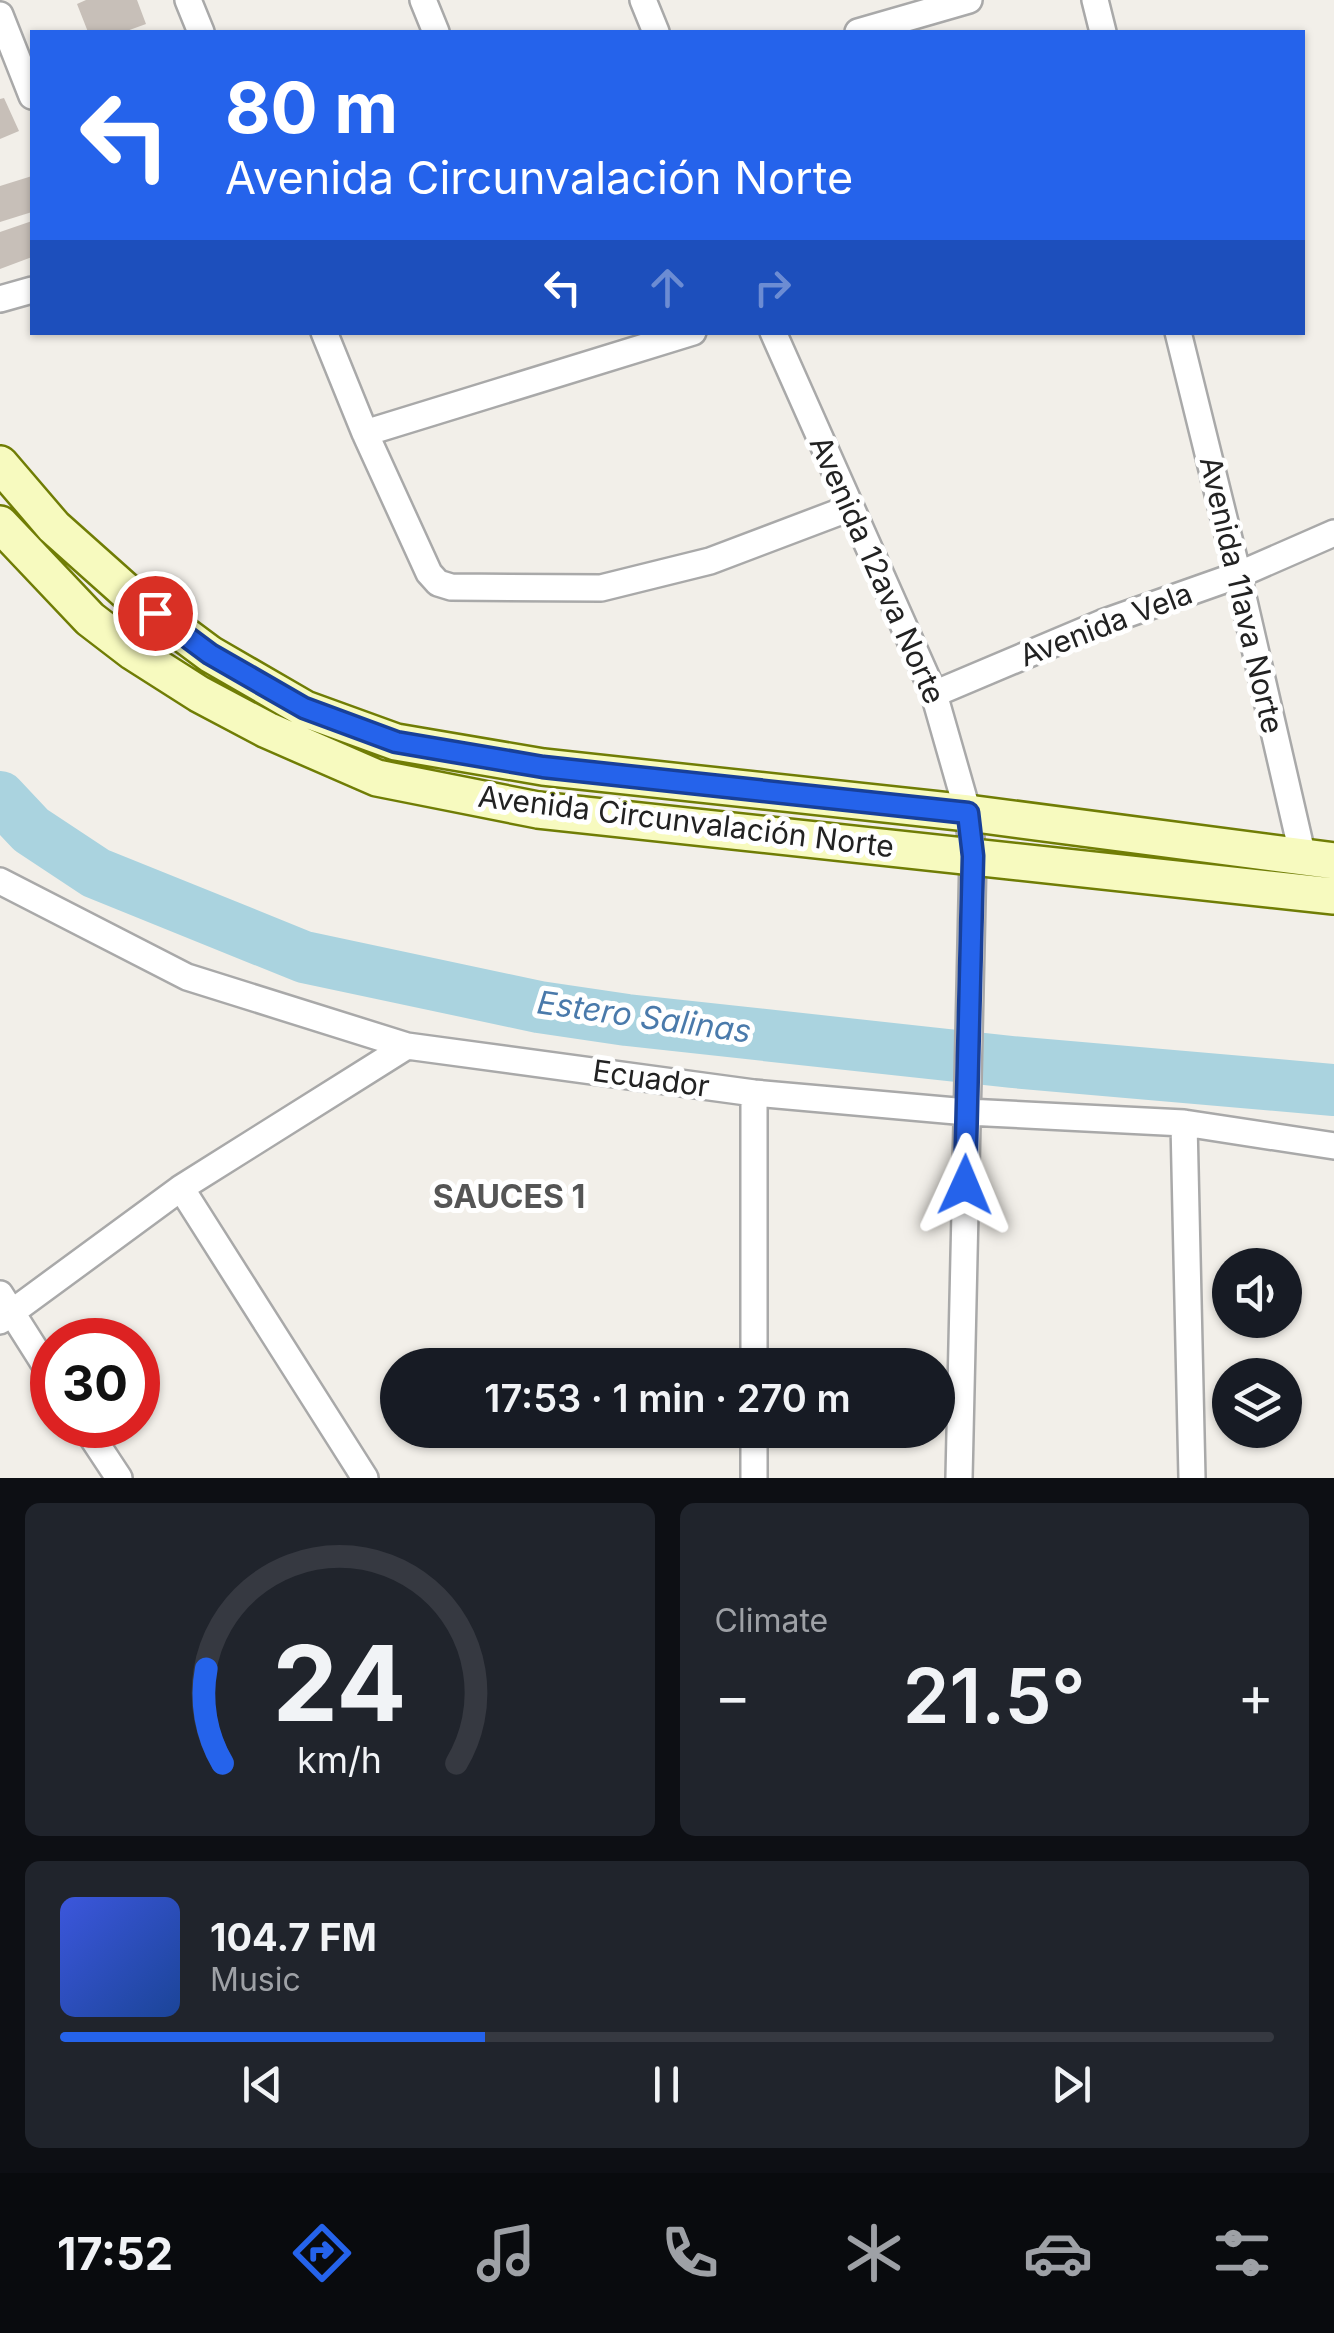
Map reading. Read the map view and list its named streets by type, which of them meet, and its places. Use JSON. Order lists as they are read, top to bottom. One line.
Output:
{"streets":{"main road":["Avenida Circunvalación Norte"],"street":["Avenida 12ava Norte","Avenida 11ava Norte","Avenida Vela","Ecuador"]},"crossings":[["Avenida 12ava Norte","Avenida Vela"],["Avenida 12ava Norte","Avenida Circunvalación Norte"],["Avenida 12ava Norte","Ecuador"],["Avenida 11ava Norte","Avenida Vela"],["Avenida 11ava Norte","Avenida Circunvalación Norte"]],"districts":["SAUCES 1"],"water":["Estero Salinas"],"page":{"turn":["80 m","Avenida Circunvalación Norte"],"limit":"30","trip":"17:53 · 1 min · 270 m","tile":"Climate","heat":["−","21.5°","+"],"song":["104.7 FM","Music"],"tabs":"17:52","gauge":["24","km/h"]}}
